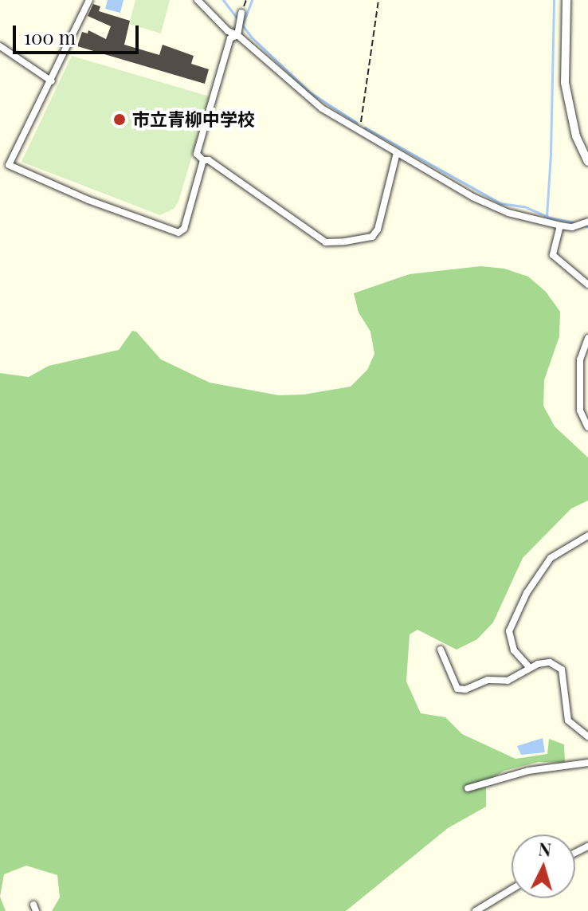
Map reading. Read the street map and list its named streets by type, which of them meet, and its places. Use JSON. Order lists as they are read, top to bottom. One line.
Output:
{"places":["市立青柳中学校"],"scale_bar":"100 m","north":"top"}
